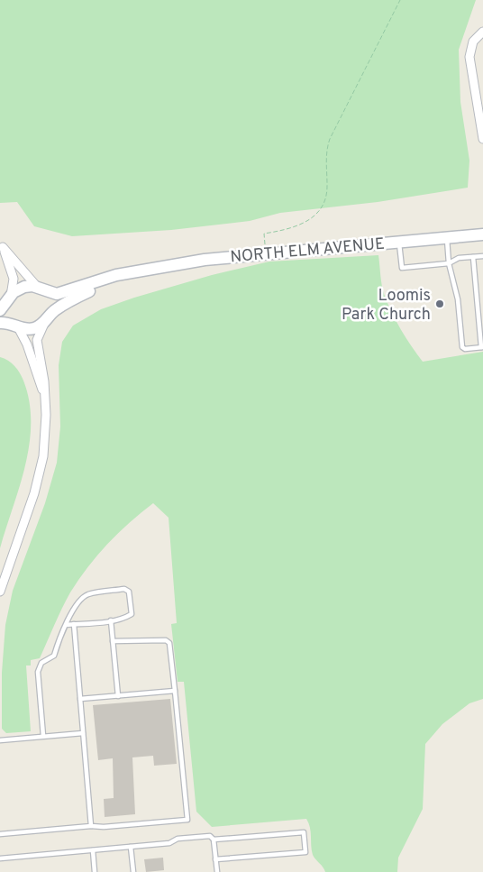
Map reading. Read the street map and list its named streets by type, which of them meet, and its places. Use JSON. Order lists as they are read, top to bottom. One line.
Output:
{"streets":{"main road":["NORTH ELM AVENUE"]},"places":["Loomis Park Church"]}
